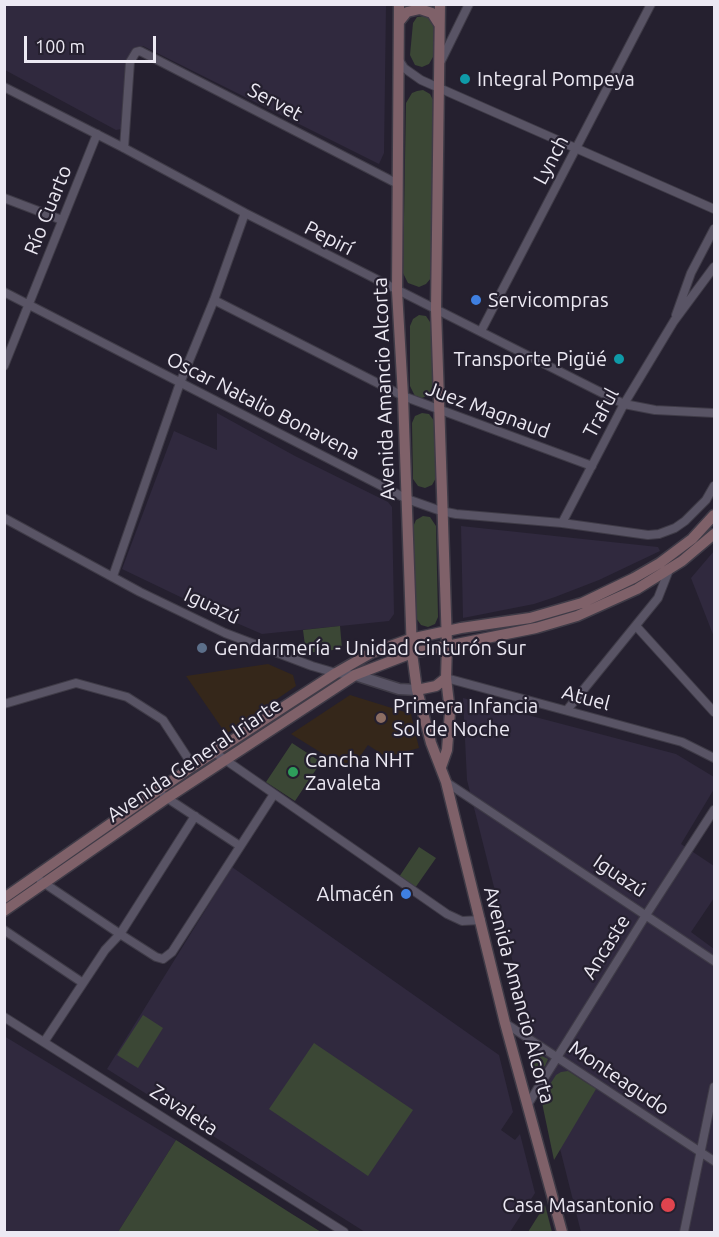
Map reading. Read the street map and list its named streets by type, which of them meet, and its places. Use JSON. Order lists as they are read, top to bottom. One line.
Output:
{"streets":{"main road":["Avenida Amancio Alcorta","Avenida General Iriarte"],"street":["Servet","Lynch","Río Cuarto","Pepirí","Oscar Natalio Bonavena","Juez Magnaud","Traful","Iguazú","Atuel","Ancaste","Monteagudo","Zavaleta"]},"crossings":[["Servet","Pepirí"],["Servet","Avenida Amancio Alcorta"],["Lynch","Pepirí"],["Río Cuarto","Pepirí"],["Río Cuarto","Oscar Natalio Bonavena"],["Pepirí","Avenida Amancio Alcorta"],["Pepirí","Traful"],["Avenida Amancio Alcorta","Oscar Natalio Bonavena"],["Avenida Amancio Alcorta","Juez Magnaud"],["Avenida Amancio Alcorta","Iguazú"],["Avenida Amancio Alcorta","Avenida General Iriarte"],["Avenida Amancio Alcorta","Ancaste"],["Avenida Amancio Alcorta","Monteagudo"],["Oscar Natalio Bonavena","Traful"],["Juez Magnaud","Traful"],["Iguazú","Avenida General Iriarte"],["Iguazú","Ancaste"],["Ancaste","Monteagudo"]],"places":["Integral Pompeya","Servicompras","Transporte Pigüé","Gendarmería - Unidad Cinturón Sur","Primera Infancia Sol de Noche","Cancha NHT Zavaleta","Almacén","Casa Masantonio"],"scale_bar":"100 m"}
